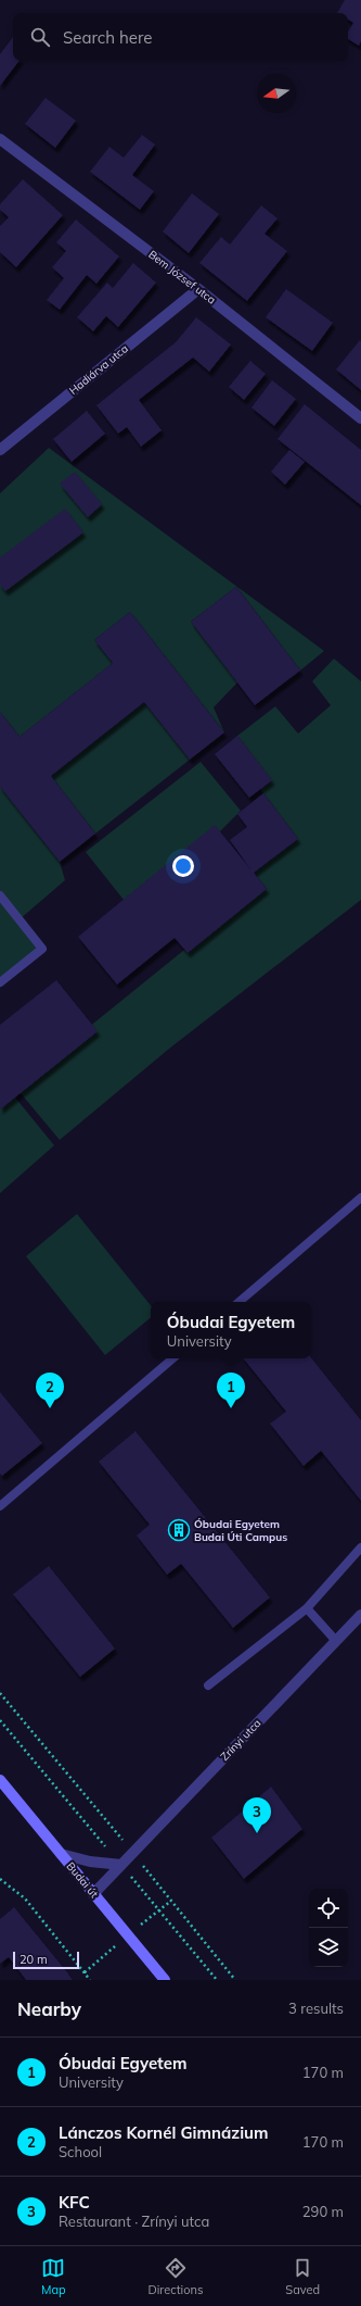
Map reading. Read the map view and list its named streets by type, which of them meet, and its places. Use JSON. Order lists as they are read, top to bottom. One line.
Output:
{"streets":{"main road":["Budai út"],"street":["Bem József utca","Hadiárva utca","Zrínyi utca"]},"crossings":[["Bem József utca","Hadiárva utca"],["Zrínyi utca","Budai út"]],"places":{"building":["Óbudai Egyetem Budai Úti Campus"]},"scale_bar":"20 m","north":"left","page":{"search":"Search here","popup":["Óbudai Egyetem","University"],"pins":["1","2","3"],"scale":"20 m","heading":["Nearby","3 results"],"list":[{"mark":"1","name":"Óbudai Egyetem","note":"University","value":"170 m"},{"mark":"2","name":"Lánczos Kornél Gimnázium","note":"School","value":"170 m"},{"mark":"3","name":"KFC","note":"Restaurant · Zrínyi utca","value":"290 m"}],"nav":["Map","Directions","Saved"]}}
